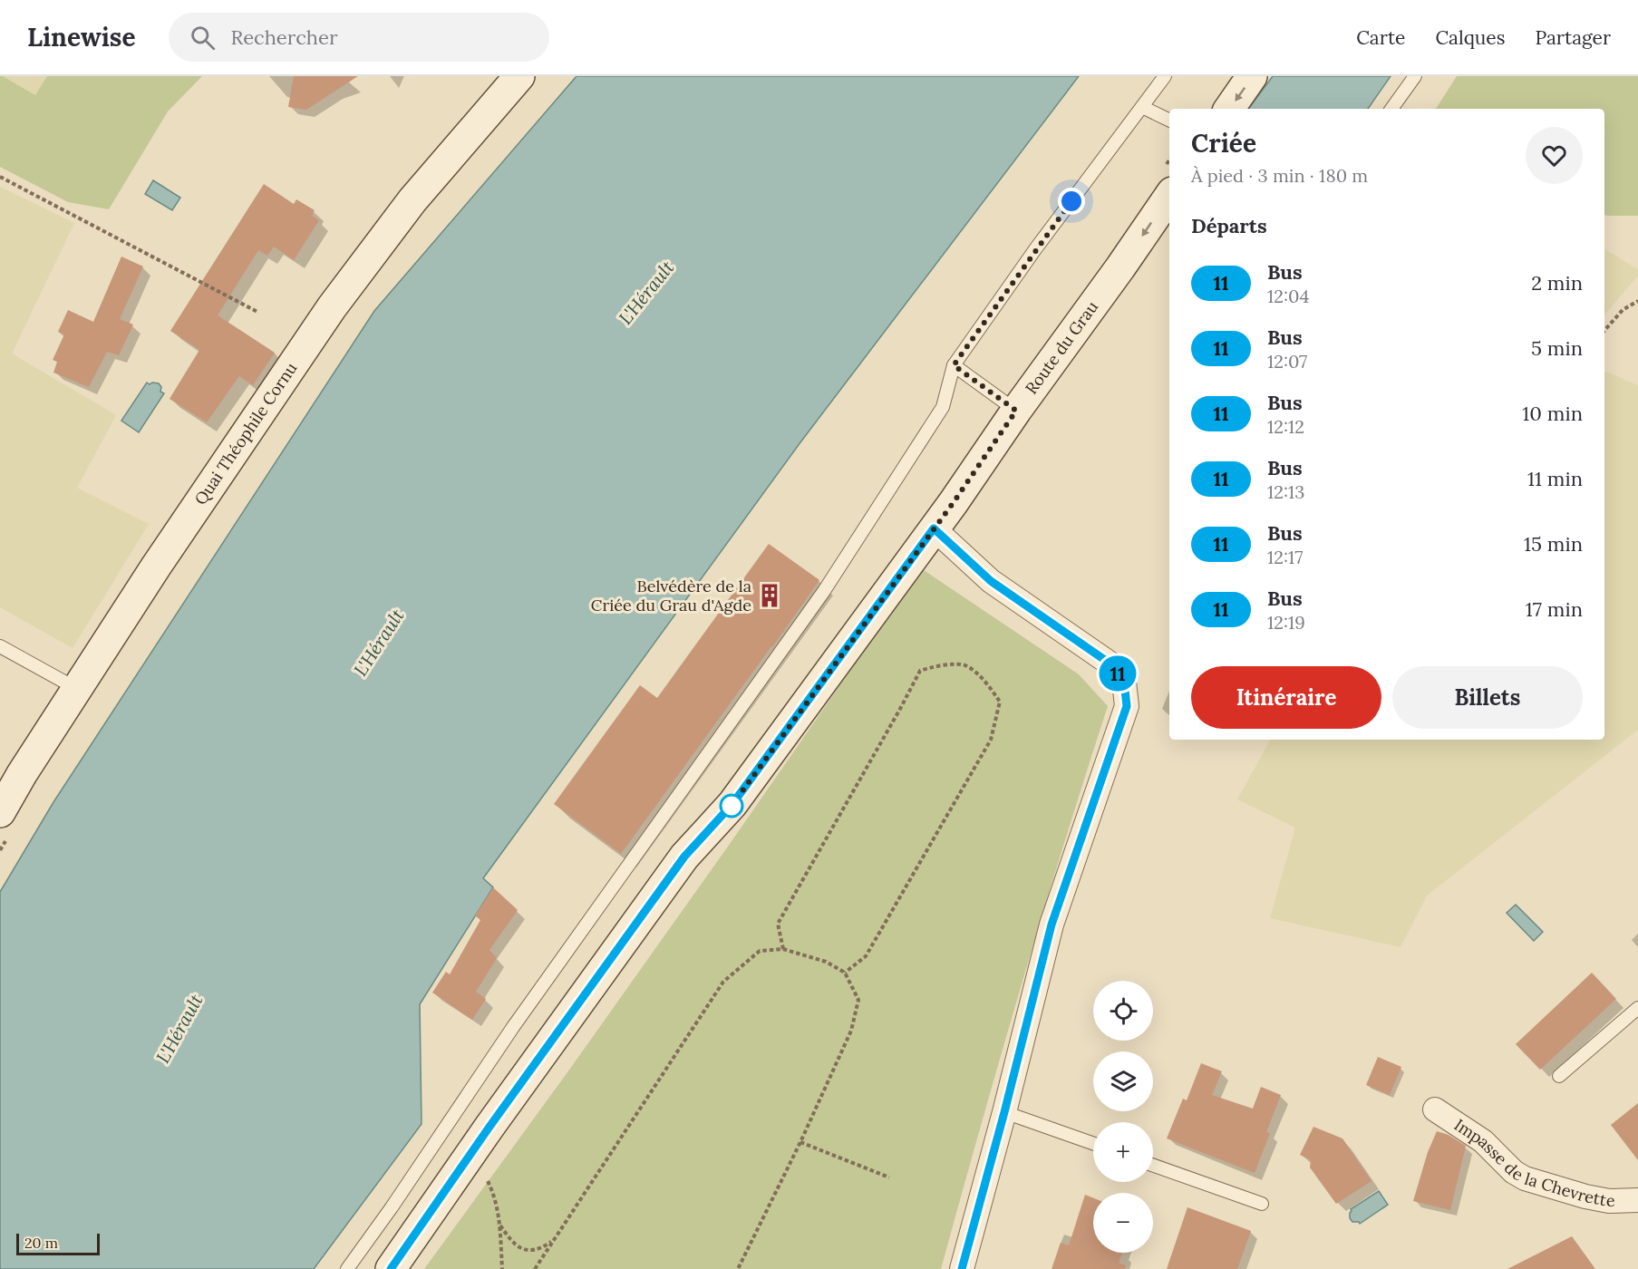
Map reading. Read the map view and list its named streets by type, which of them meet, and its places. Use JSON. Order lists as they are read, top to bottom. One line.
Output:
{"streets":{"street":["Route du Grau","Quai Théophile Cornu","Impasse de la Chevrette"]},"water":["L'Hérault"],"places":{"building":["Belvédère de la Criée du Grau d'Agde"]},"lines":["bus line 11"],"scale_bar":"20 m","page":{"header":"Linewise","search":"Rechercher","nav":["Carte","Calques","Partager"],"on_map":"11","heading":[["Criée","À pied · 3 min · 180 m"],"Départs"],"list":[{"mark":"11","name":"Bus","note":"12:04","value":"2 min"},{"mark":"11","name":"Bus","note":"12:07","value":"5 min"},{"mark":"11","name":"Bus","note":"12:12","value":"10 min"},{"mark":"11","name":"Bus","note":"12:13","value":"11 min"},{"mark":"11","name":"Bus","note":"12:17","value":"15 min"},{"mark":"11","name":"Bus","note":"12:19","value":"17 min"}],"buttons":["Itinéraire","Billets"],"map_buttons":["+","−"],"scale":"20 m"}}
